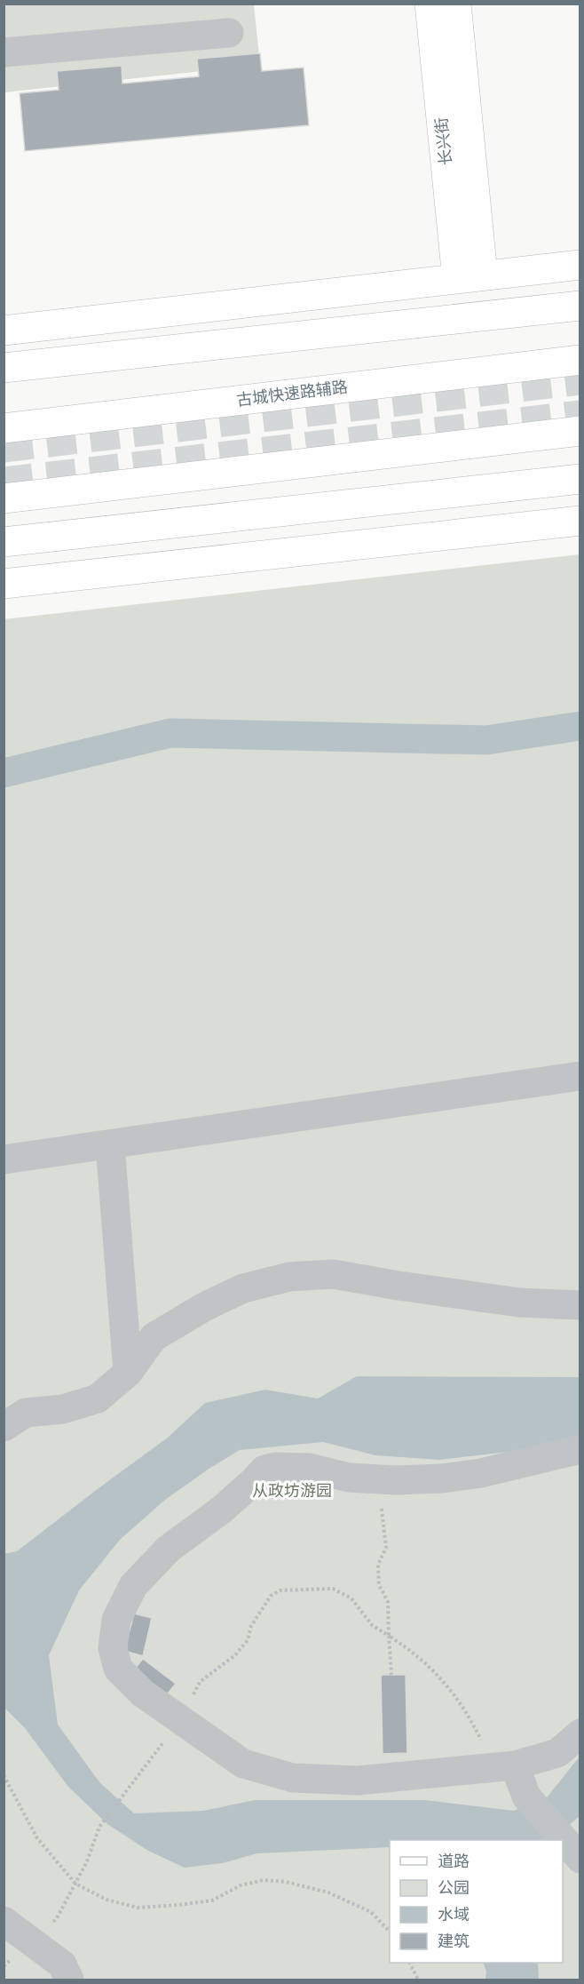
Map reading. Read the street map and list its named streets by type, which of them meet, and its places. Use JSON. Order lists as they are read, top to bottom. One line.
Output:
{"streets":{"main road":["长兴街","古城快速路辅路"]},"parks":["从政坊游园"],"legend":["道路","公园","水域","建筑"]}
